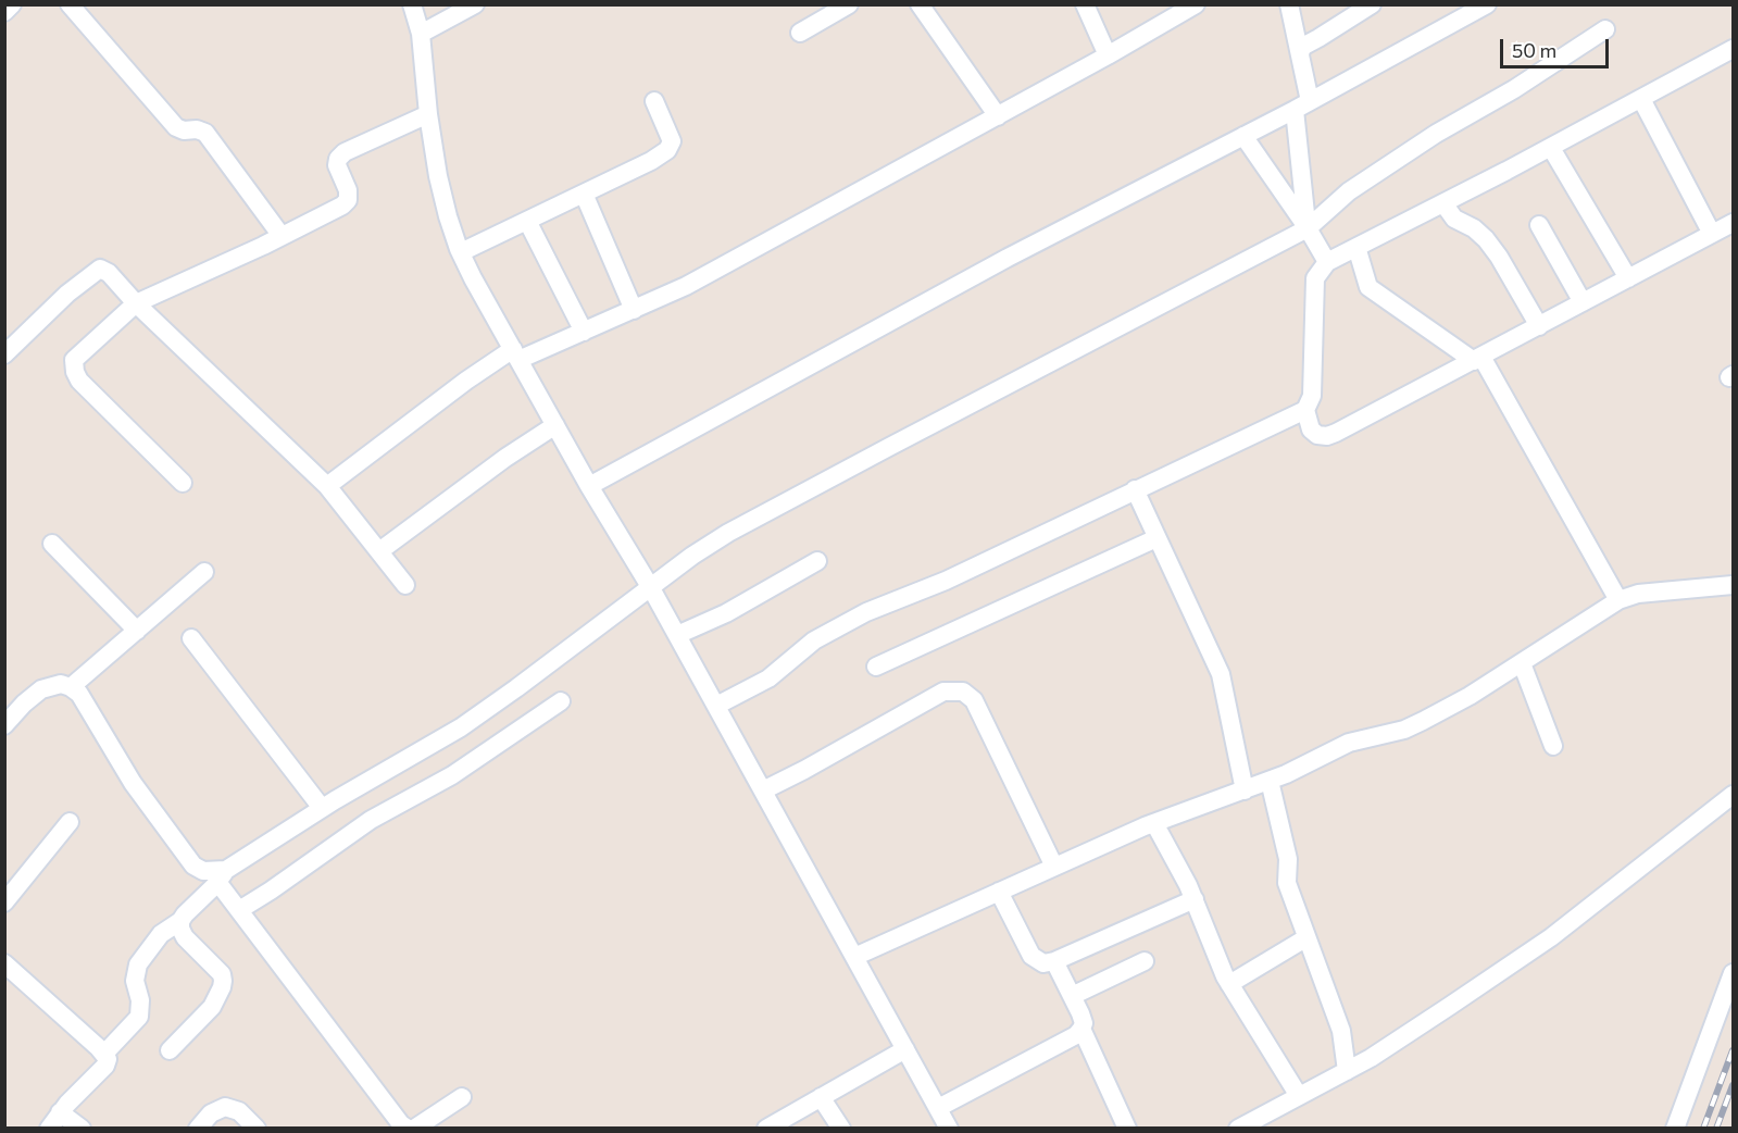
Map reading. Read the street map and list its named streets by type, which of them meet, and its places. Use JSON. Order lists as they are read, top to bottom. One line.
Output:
{"scale_bar":"50 m"}
